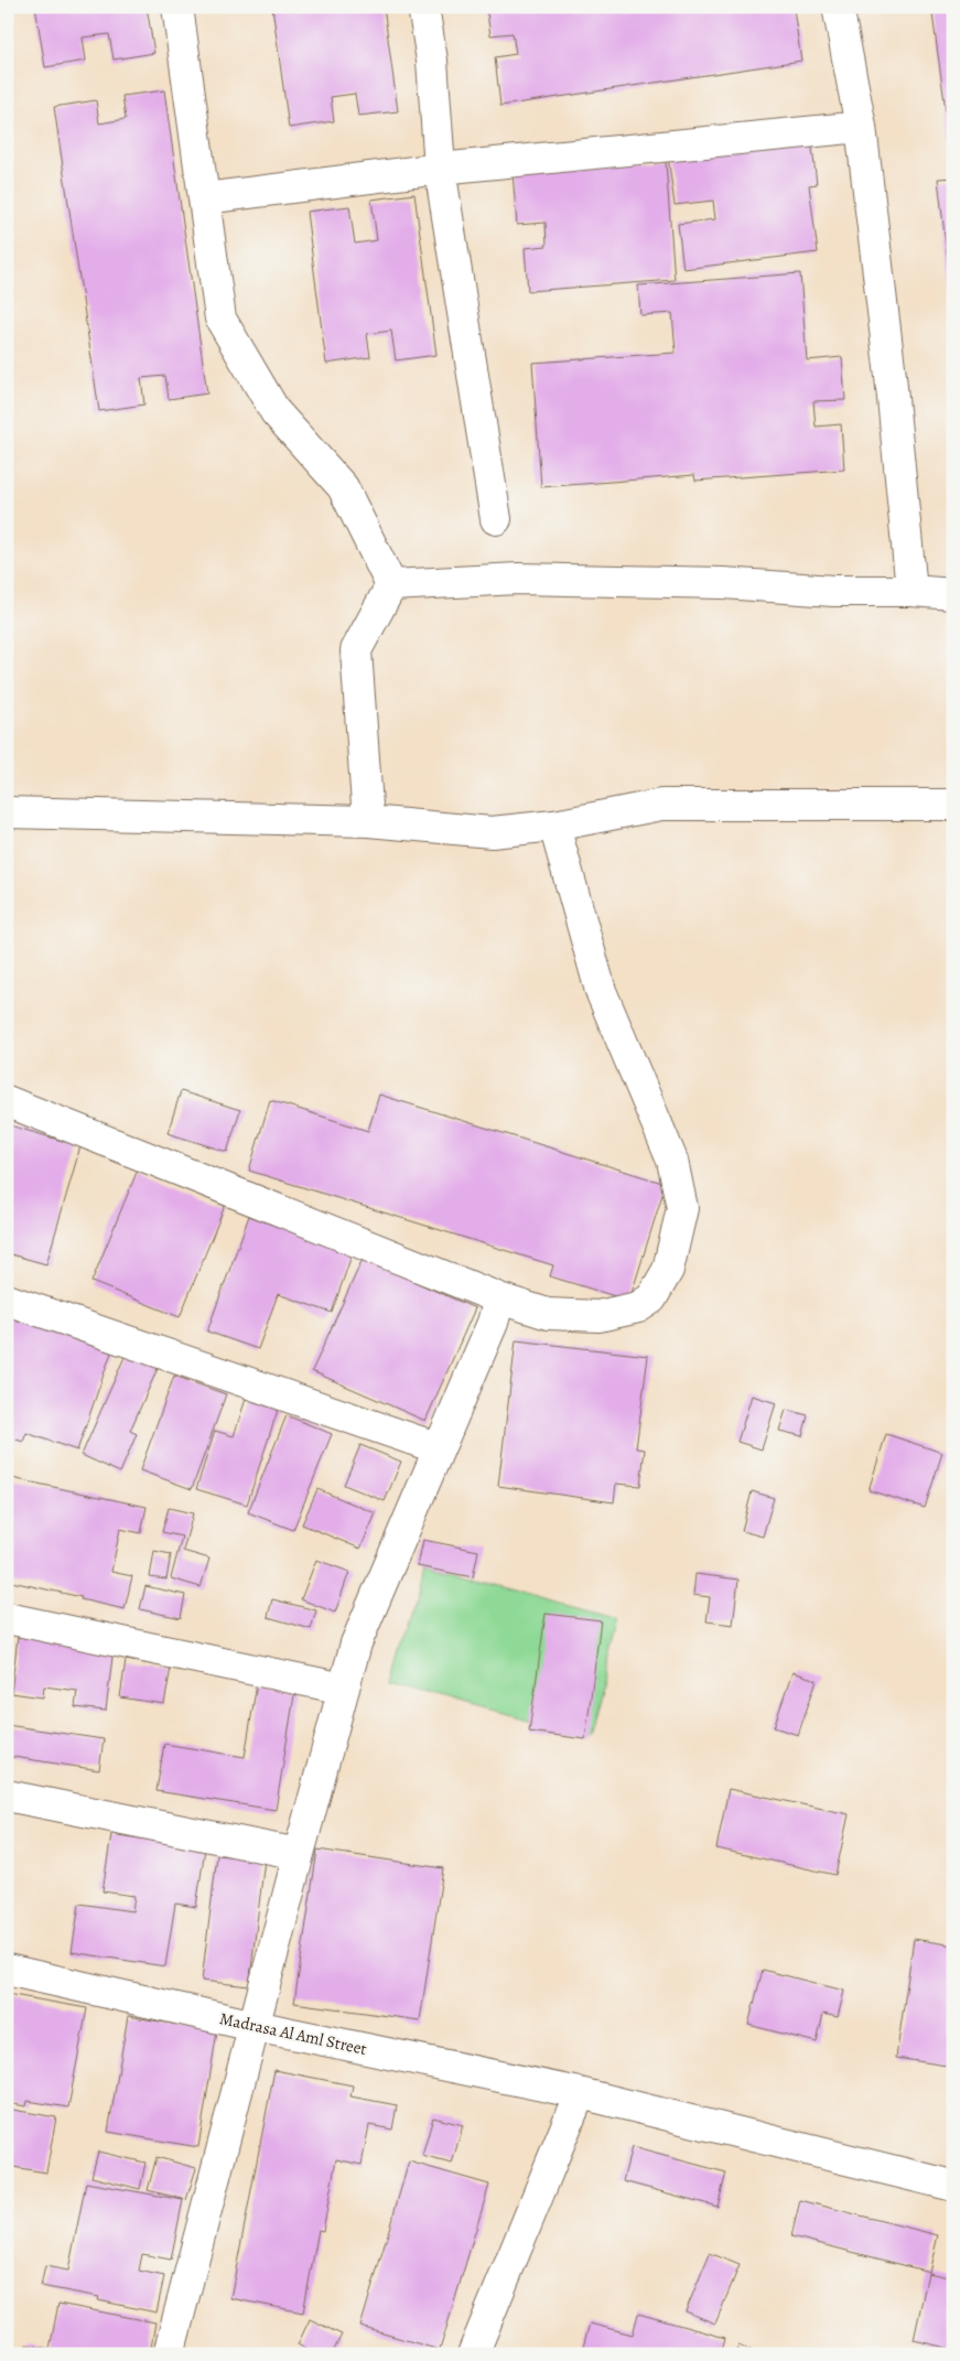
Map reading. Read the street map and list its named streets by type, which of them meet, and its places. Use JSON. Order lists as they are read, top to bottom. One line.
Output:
{"streets":{"street":["Madrasa Al Aml Street"]}}
